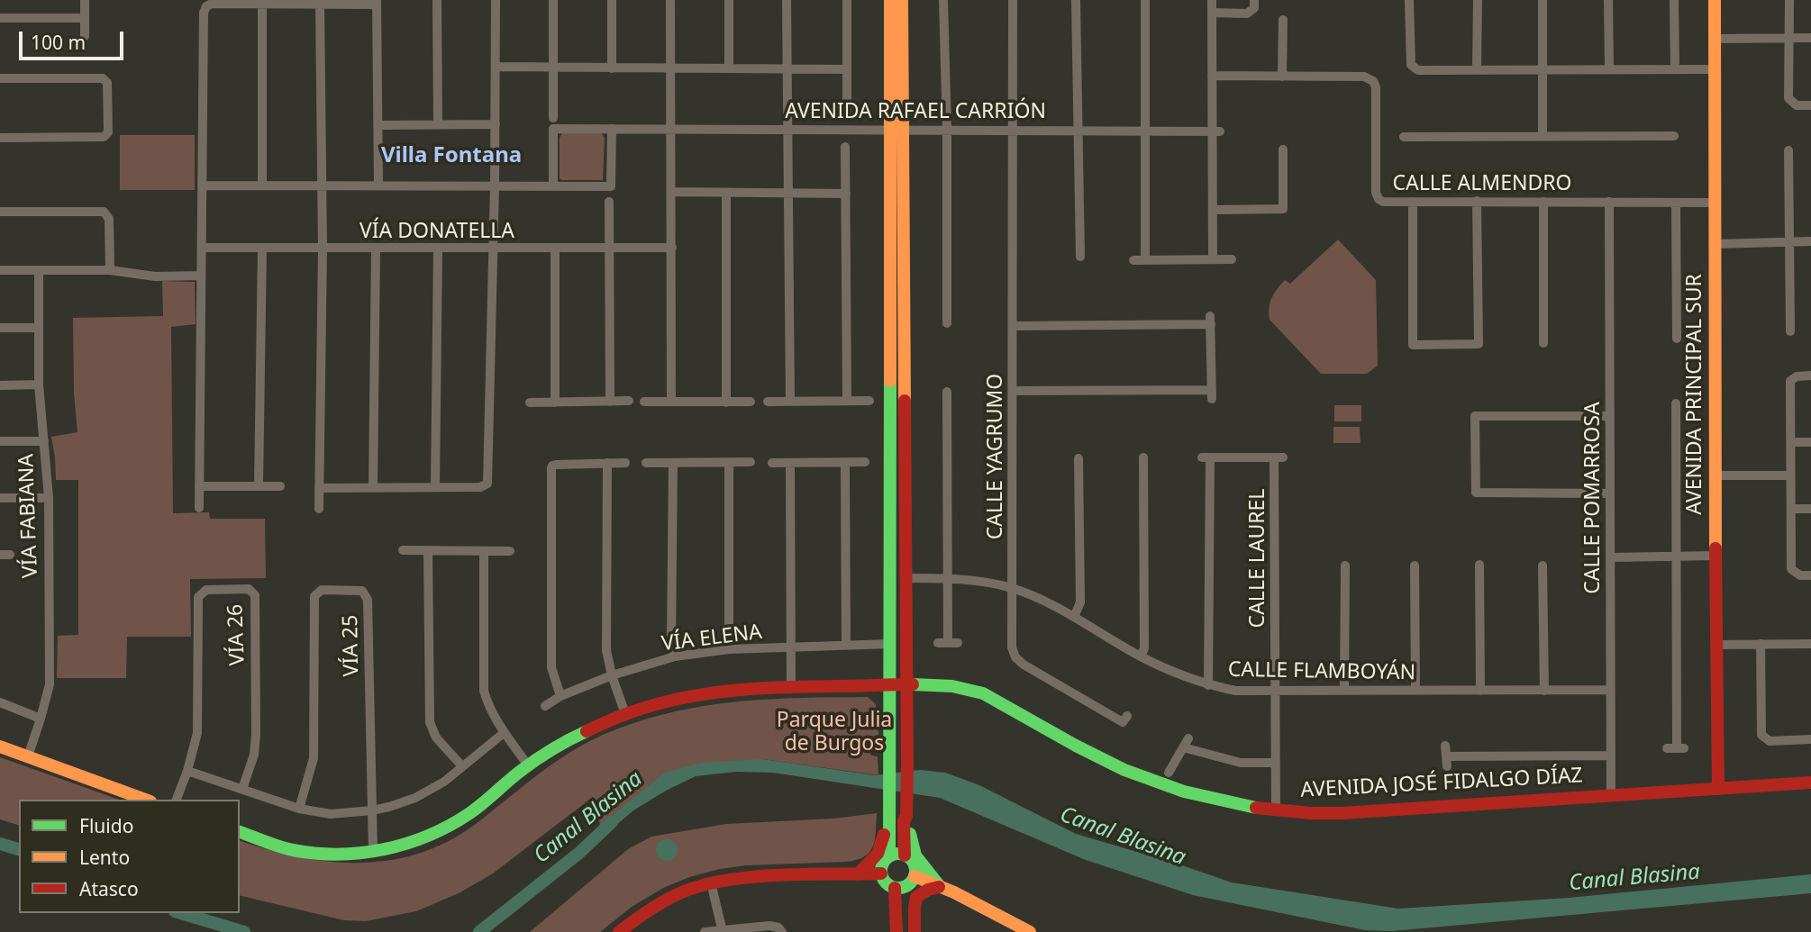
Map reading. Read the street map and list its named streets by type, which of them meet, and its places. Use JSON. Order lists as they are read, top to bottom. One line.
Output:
{"streets":{"street":["AVENIDA RAFAEL CARRIÓN","CALLE ALMENDRO","VÍA DONATELLA","AVENIDA PRINCIPAL SUR","CALLE YAGRUMO","CALLE POMARROSA","VÍA FABIANA","CALLE LAUREL","VÍA 26","VÍA ELENA","VÍA 25","CALLE FLAMBOYÁN","AVENIDA JOSÉ FIDALGO DÍAZ"]},"crossings":[["AVENIDA RAFAEL CARRIÓN","CALLE YAGRUMO"],["CALLE ALMENDRO","AVENIDA PRINCIPAL SUR"],["CALLE ALMENDRO","CALLE POMARROSA"],["AVENIDA PRINCIPAL SUR","AVENIDA JOSÉ FIDALGO DÍAZ"],["CALLE YAGRUMO","CALLE FLAMBOYÁN"],["CALLE POMARROSA","CALLE FLAMBOYÁN"],["CALLE POMARROSA","AVENIDA JOSÉ FIDALGO DÍAZ"],["CALLE LAUREL","CALLE FLAMBOYÁN"],["CALLE LAUREL","AVENIDA JOSÉ FIDALGO DÍAZ"],["VÍA 25","AVENIDA JOSÉ FIDALGO DÍAZ"]],"districts":["Villa Fontana"],"water":["Canal Blasina"],"parks":["Parque Julia de Burgos"],"legend":["Fluido","Lento","Atasco"],"scale_bar":"100 m"}
